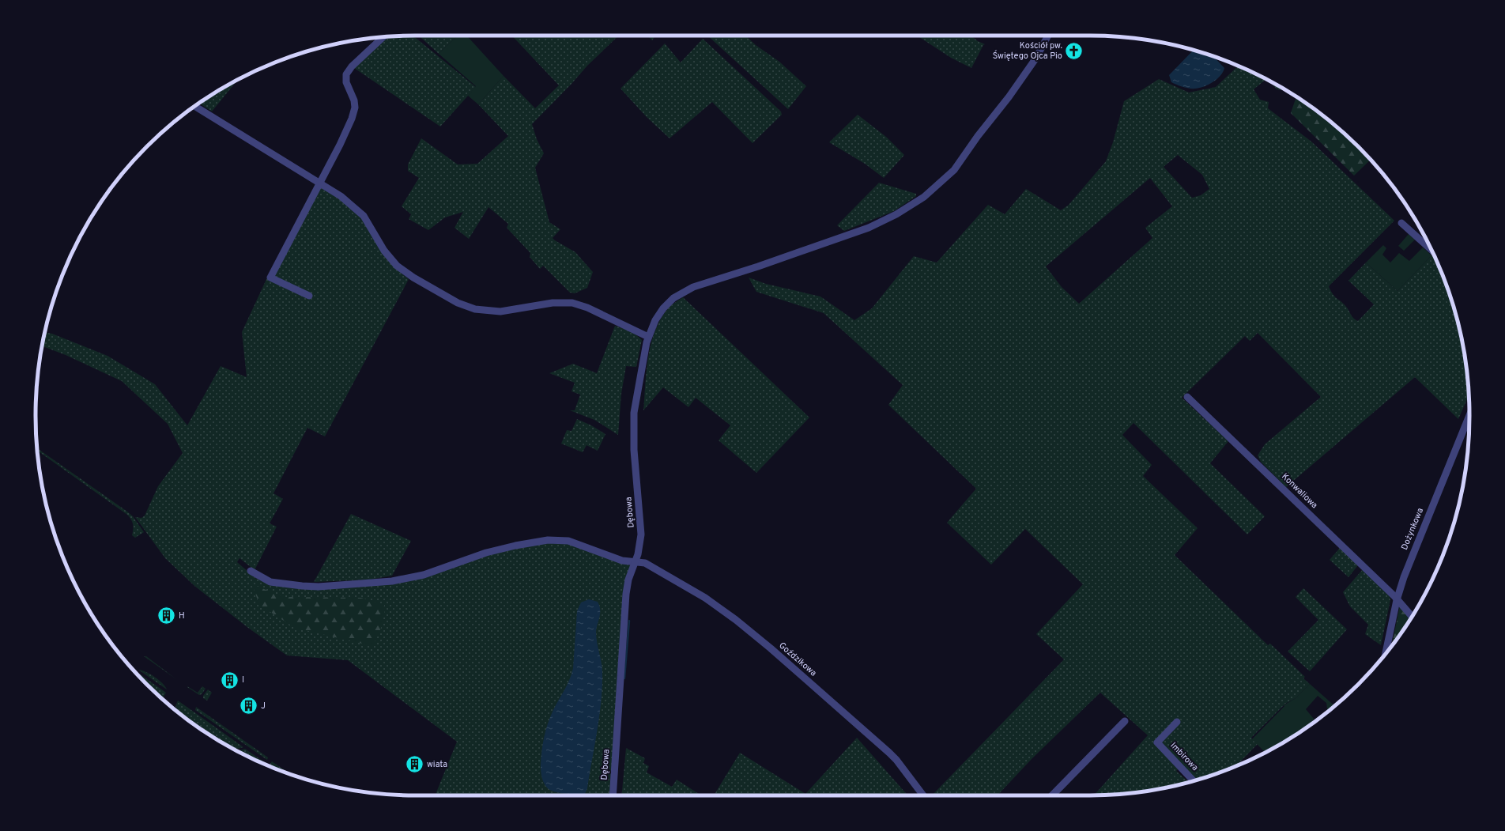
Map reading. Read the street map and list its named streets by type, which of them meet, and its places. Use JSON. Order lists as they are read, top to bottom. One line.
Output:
{"streets":{"street":["Konwaliowa","Dębowa","Dożynkowa","Goździkowa","Imbirowa"]},"crossings":[["Konwaliowa","Dożynkowa"],["Dębowa","Goździkowa"]],"places":{"church":["Kościół pw. Świętego Ojca Pio"],"building":["H","I","J","wiata"]}}
